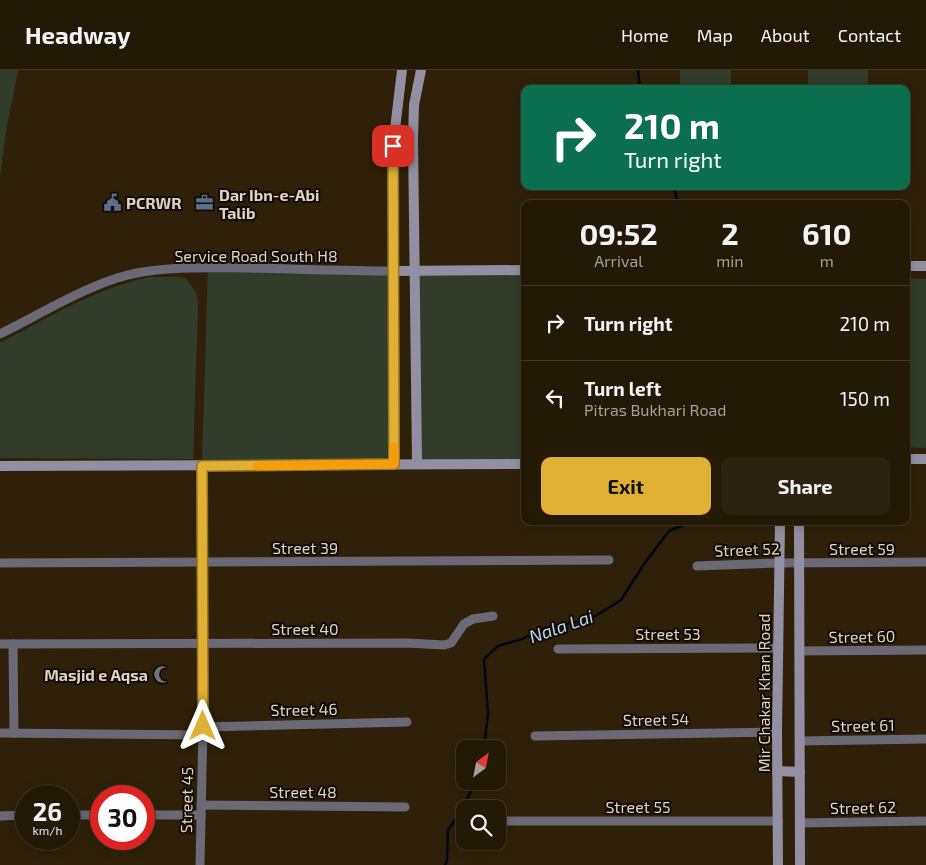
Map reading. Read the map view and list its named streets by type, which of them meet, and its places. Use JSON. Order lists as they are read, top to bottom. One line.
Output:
{"streets":{"street":["Service Road South H8","Street 39","Street 59","Street 52","Street 40","Street 53","Street 60","Mir Chakar Khan Road","Street 46","Street 54","Street 61","Street 48","Street 45","Street 55","Street 62"]},"crossings":[["Street 39","Street 45"],["Street 59","Street 52"],["Street 52","Mir Chakar Khan Road"],["Street 40","Street 45"],["Street 53","Mir Chakar Khan Road"],["Mir Chakar Khan Road","Street 54"],["Mir Chakar Khan Road","Street 55"],["Street 46","Street 45"],["Street 48","Street 45"]],"water":["Nala Lai"],"places":{"public building":["PCRWR"],"office":["Dar Ibn-e-Abi Talib"],"mosque":["Masjid e Aqsa"]},"north":"top right","page":{"header":"Headway","nav":["Home","Map","About","Contact"],"turn":["210 m","Turn right"],"eta":["09:52","Arrival","2","min","610","m"],"list":[{"name":"Turn right","value":"210 m"},{"name":"Turn left","note":"Pitras Bukhari Road","value":"150 m"}],"buttons":["Exit","Share"],"speed":"26 km/h","limit":"30"}}
